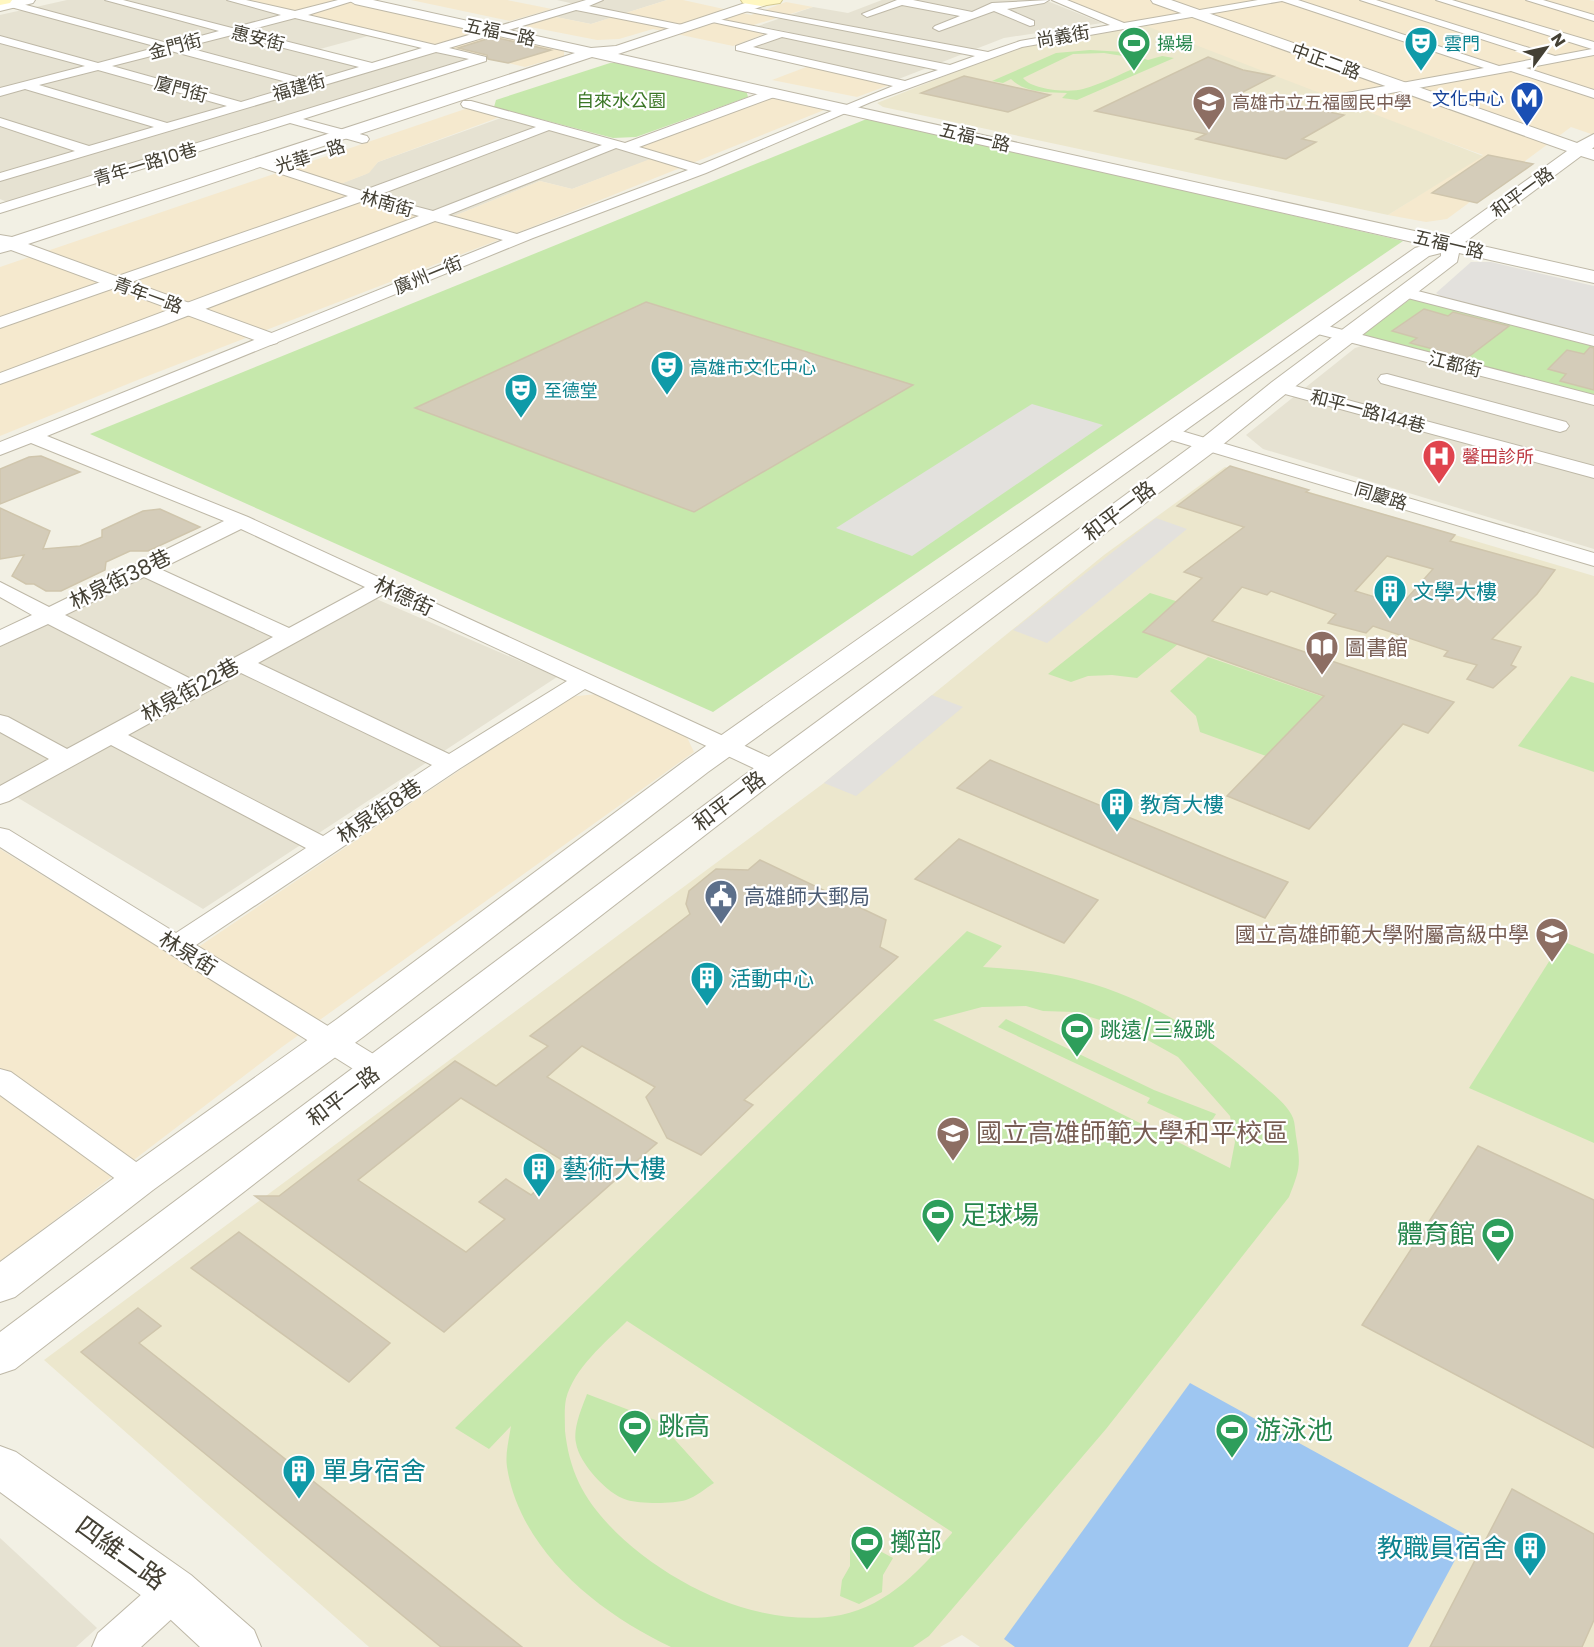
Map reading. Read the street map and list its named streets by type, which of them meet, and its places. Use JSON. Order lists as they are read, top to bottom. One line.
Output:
{"streets":{"street":["五福一路","尚義街","惠安街","金門街","中正二路","福建街","廈門街","光華一路","青年一路10巷","和平一路","林南街","廣州一街","青年一路","江都街","和平一路144巷","同慶路","林泉街38巷","林德街","林泉街22巷","林泉街8巷","林泉街","四維二路"]},"crossings":[["五福一路","尚義街"],["五福一路","金門街"],["五福一路","福建街"],["五福一路","光華一路"],["五福一路","和平一路"],["五福一路","廣州一街"],["尚義街","中正二路"],["尚義街","廣州一街"],["惠安街","金門街"],["惠安街","福建街"],["金門街","廈門街"],["中正二路","和平一路"],["福建街","廈門街"],["福建街","青年一路10巷"],["廈門街","光華一路"],["廈門街","青年一路10巷"],["光華一路","林南街"],["光華一路","青年一路"],["和平一路","江都街"],["和平一路","和平一路144巷"],["和平一路","同慶路"],["和平一路","林德街"],["和平一路","林泉街"],["林南街","廣州一街"],["廣州一街","青年一路"],["廣州一街","林德街"],["林泉街38巷","林德街"],["林德街","林泉街22巷"],["林德街","林泉街8巷"],["林泉街8巷","林泉街"]],"parks":["自來水公園"],"places":{"sports":["操場","跳遠/三級跳","足球場","體育館","跳高","游泳池","擲部"],"theatre":["雲門","高雄市文化中心","至德堂"],"metro station":["文化中心"],"school or university":["高雄市立五福國民中學","國立高雄師範大學附屬高級中學","國立高雄師範大學和平校區"],"hospital":["馨田診所"],"building":["文學大樓","教育大樓","活動中心","藝術大樓","單身宿舍","教職員宿舍"],"library":["圖書館"],"public building":["高雄師大郵局"]},"north":"top right"}
